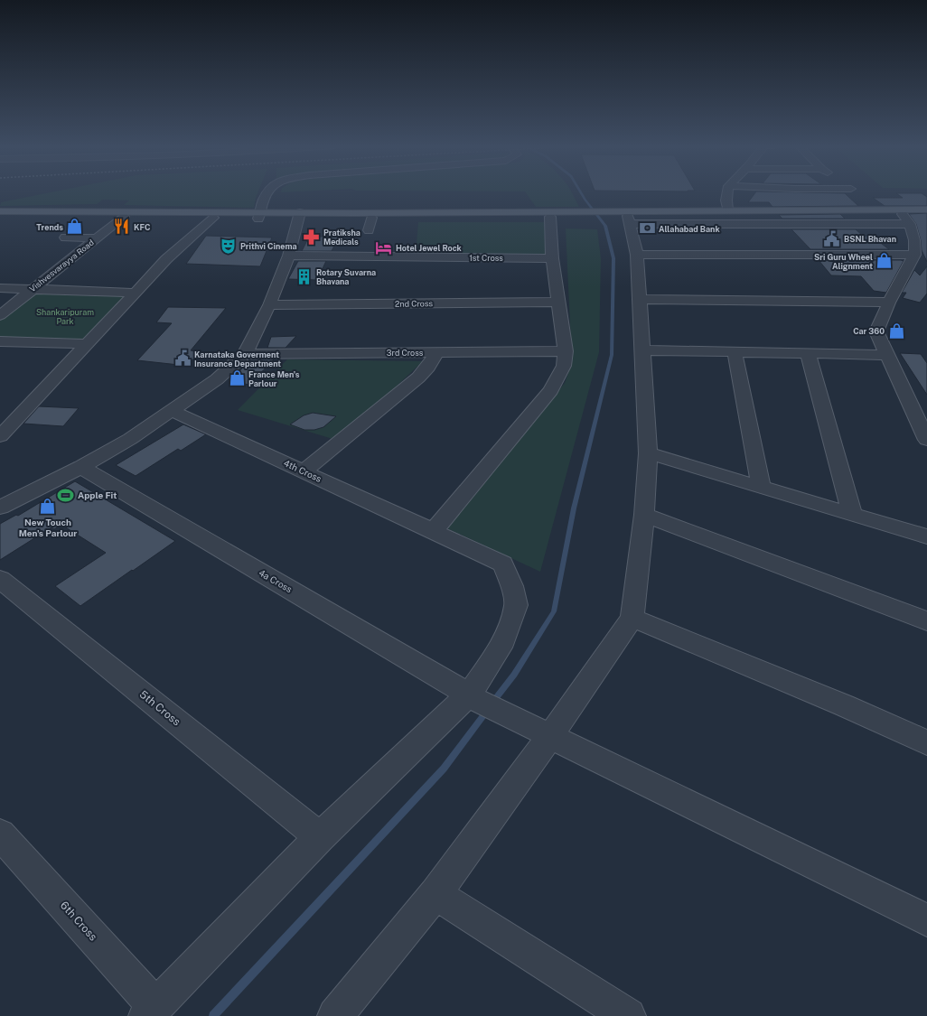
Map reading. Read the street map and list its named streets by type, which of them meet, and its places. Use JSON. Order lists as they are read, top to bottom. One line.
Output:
{"streets":{"street":["1st Cross","Vishvesvarayya Road","2nd Cross","3rd Cross","4th Cross","4a Cross","5th Cross","6th Cross"]},"crossings":[["4th Cross","4a Cross"],["4th Cross","5th Cross"],["4th Cross","6th Cross"]],"parks":["Shankaripuram Park"],"places":{"shop":["Trends","Sri Guru Wheel Alignment","Car 360","France Men's Parlour","New Touch Men's Parlour"],"restaurant":["KFC"],"bank":["Allahabad Bank"],"pharmacy":["Pratiksha Medicals"],"public building":["BSNL Bhavan","Karnataka Goverment Insurance Department"],"theatre":["Prithvi Cinema"],"hotel":["Hotel Jewel Rock"],"building":["Rotary Suvarna Bhavana"],"sports":["Apple Fit"]}}
